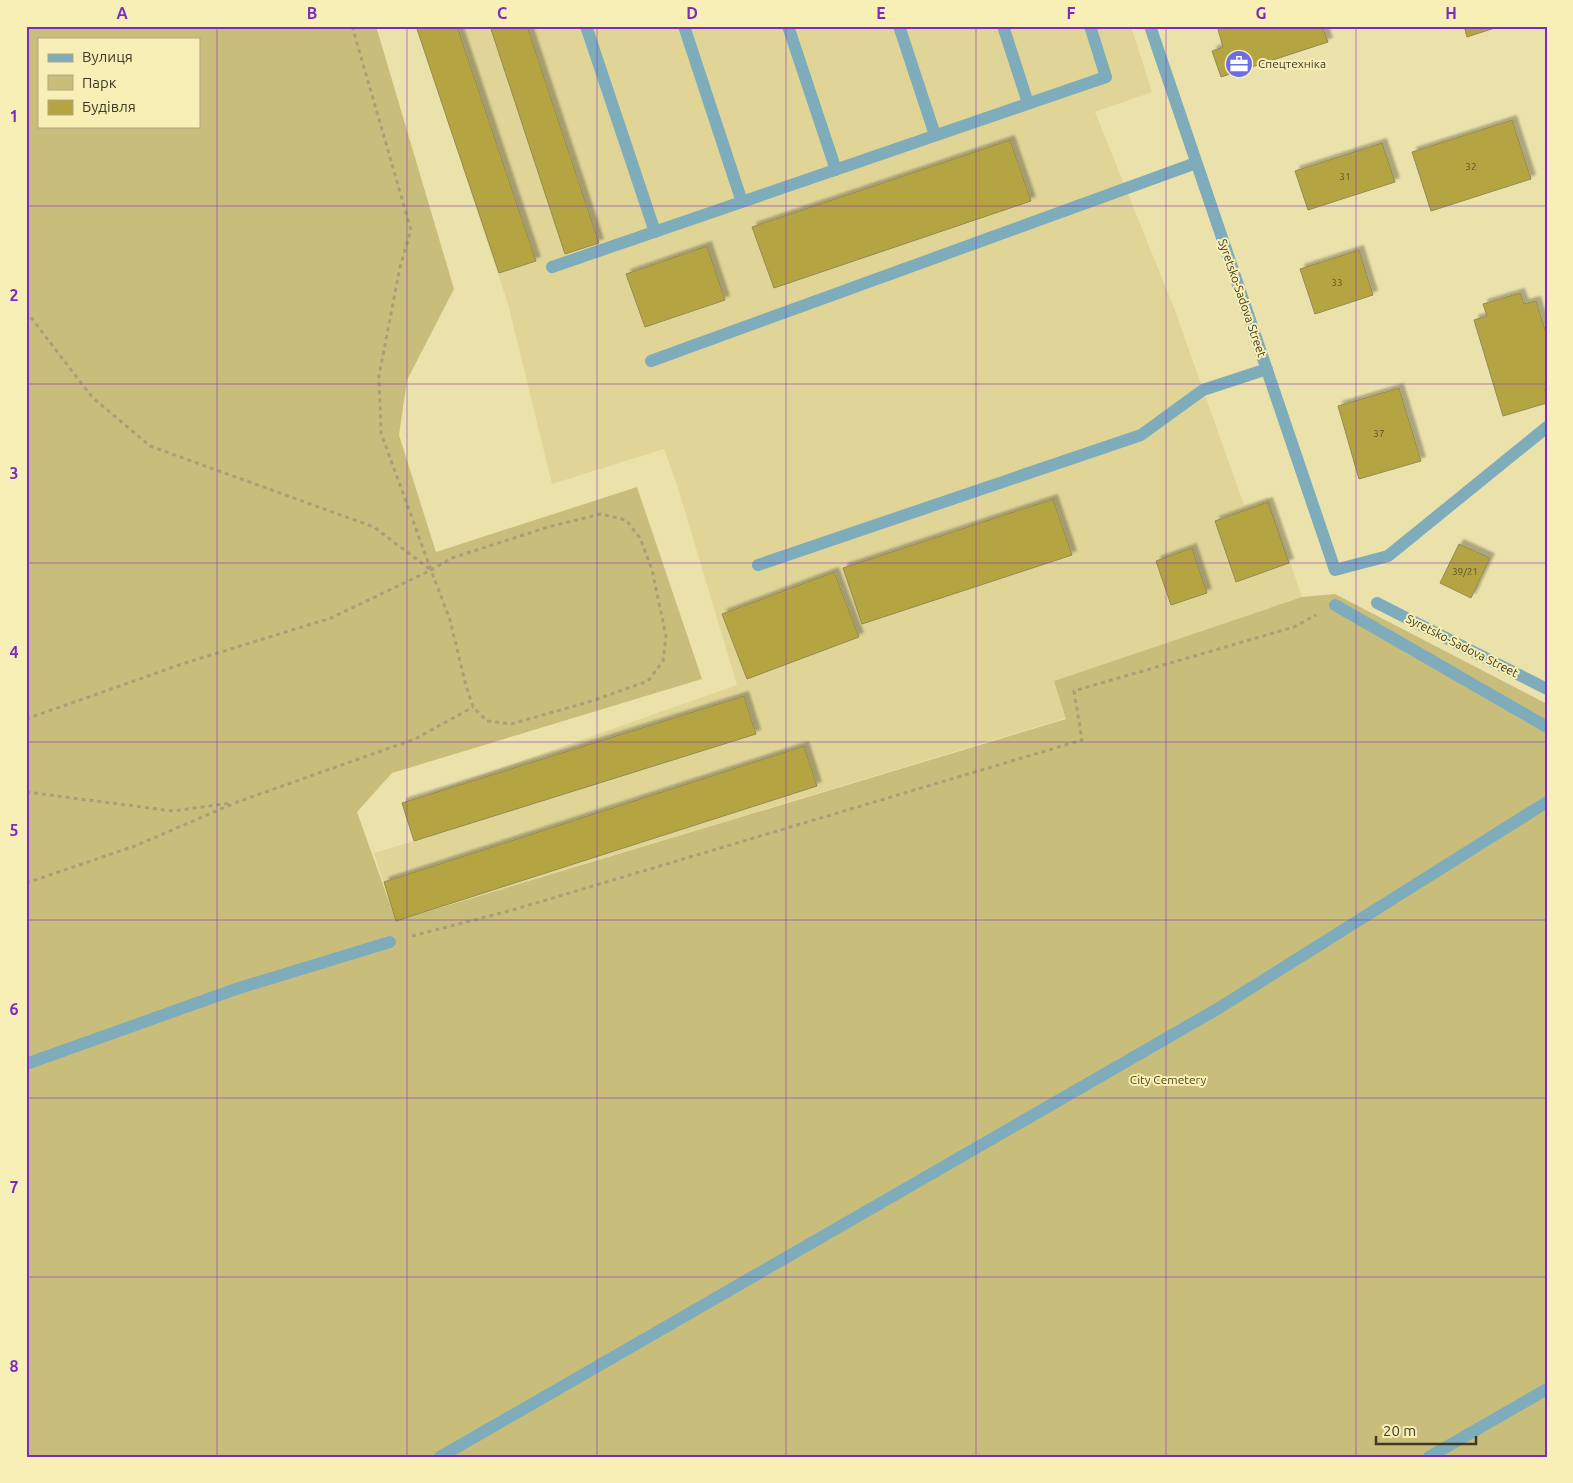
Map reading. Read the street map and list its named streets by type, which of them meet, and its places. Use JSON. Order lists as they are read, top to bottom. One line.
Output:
{"streets":{"street":["Syretsko-Sadova Street"]},"parks":["City Cemetery"],"places":{"office":["Спецтехніка"]},"house_numbers":["32","31","33","37","39/21"],"legend":["Вулиця","Парк","Будівля"],"scale_bar":"20 m","grid":{"columns":["A","B","C","D","E","F","G","H"],"rows":["1","2","3","4","5","6","7","8"]}}
